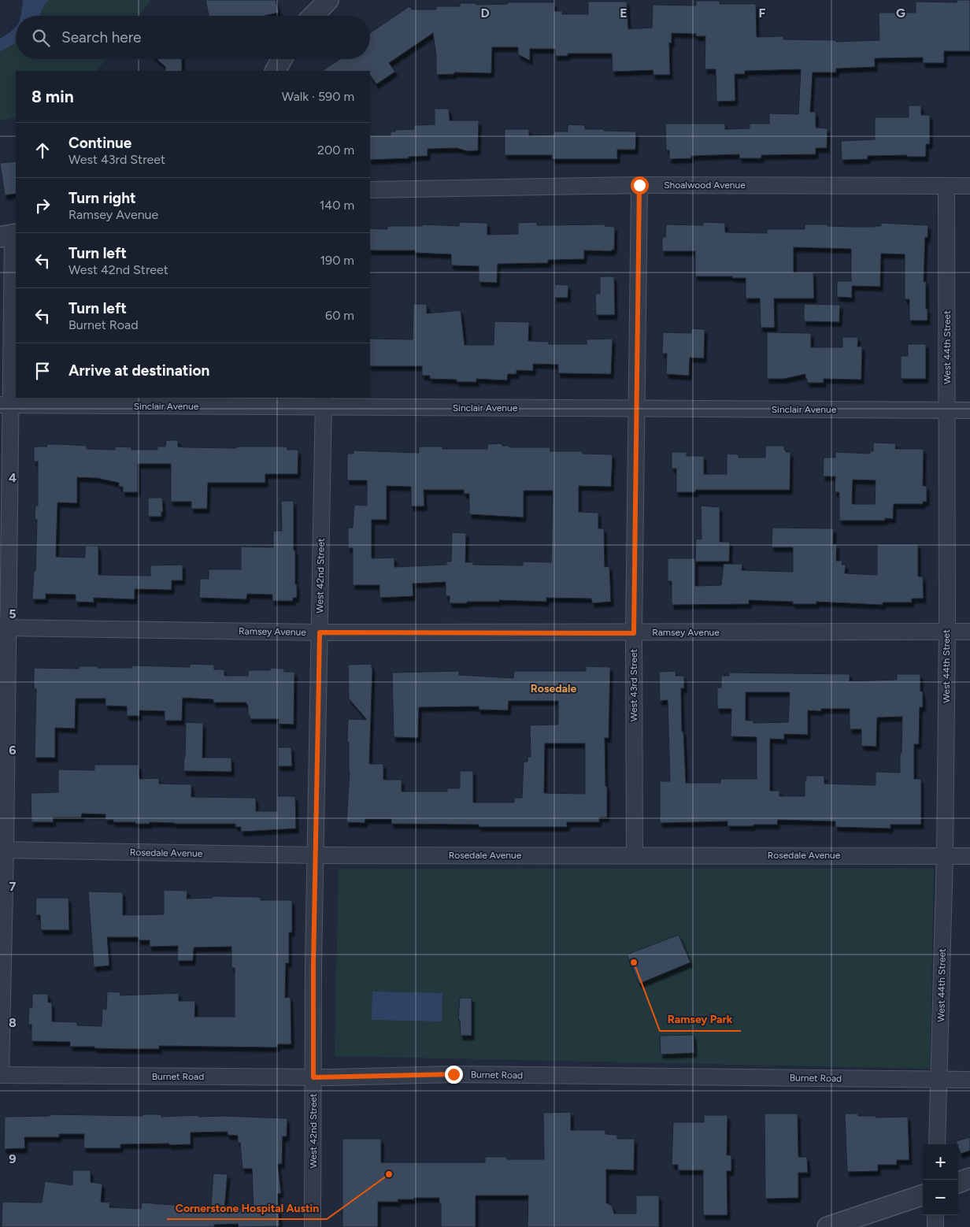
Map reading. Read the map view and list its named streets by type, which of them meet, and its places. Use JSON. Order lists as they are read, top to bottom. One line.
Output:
{"streets":{"street":["Shoalwood Avenue","West 44th Street","Sinclair Avenue","West 42nd Street","Ramsey Avenue","West 43rd Street","Rosedale Avenue","Burnet Road"]},"crossings":[["Shoalwood Avenue","West 44th Street"],["Shoalwood Avenue","West 43rd Street"],["West 44th Street","Sinclair Avenue"],["West 44th Street","Ramsey Avenue"],["West 44th Street","Rosedale Avenue"],["West 44th Street","Burnet Road"],["Sinclair Avenue","West 42nd Street"],["Sinclair Avenue","West 43rd Street"],["West 42nd Street","Ramsey Avenue"],["West 42nd Street","Rosedale Avenue"],["West 42nd Street","Burnet Road"],["Ramsey Avenue","West 43rd Street"],["West 43rd Street","Rosedale Avenue"]],"districts":["Rosedale"],"places":["Ramsey Park","Cornerstone Hospital Austin"],"page":{"search":"Search here","heading":["8 min","Walk · 590 m"],"list":[["Continue","West 43rd Street","200 m"],["Turn right","Ramsey Avenue","140 m"],["Turn left","West 42nd Street","190 m"],["Turn left","Burnet Road","60 m"],"Arrive at destination"],"map_buttons":["+","−"]},"grid":{"columns":["D","E","F","G"],"rows":["4","5","6","7","8","9"]}}
